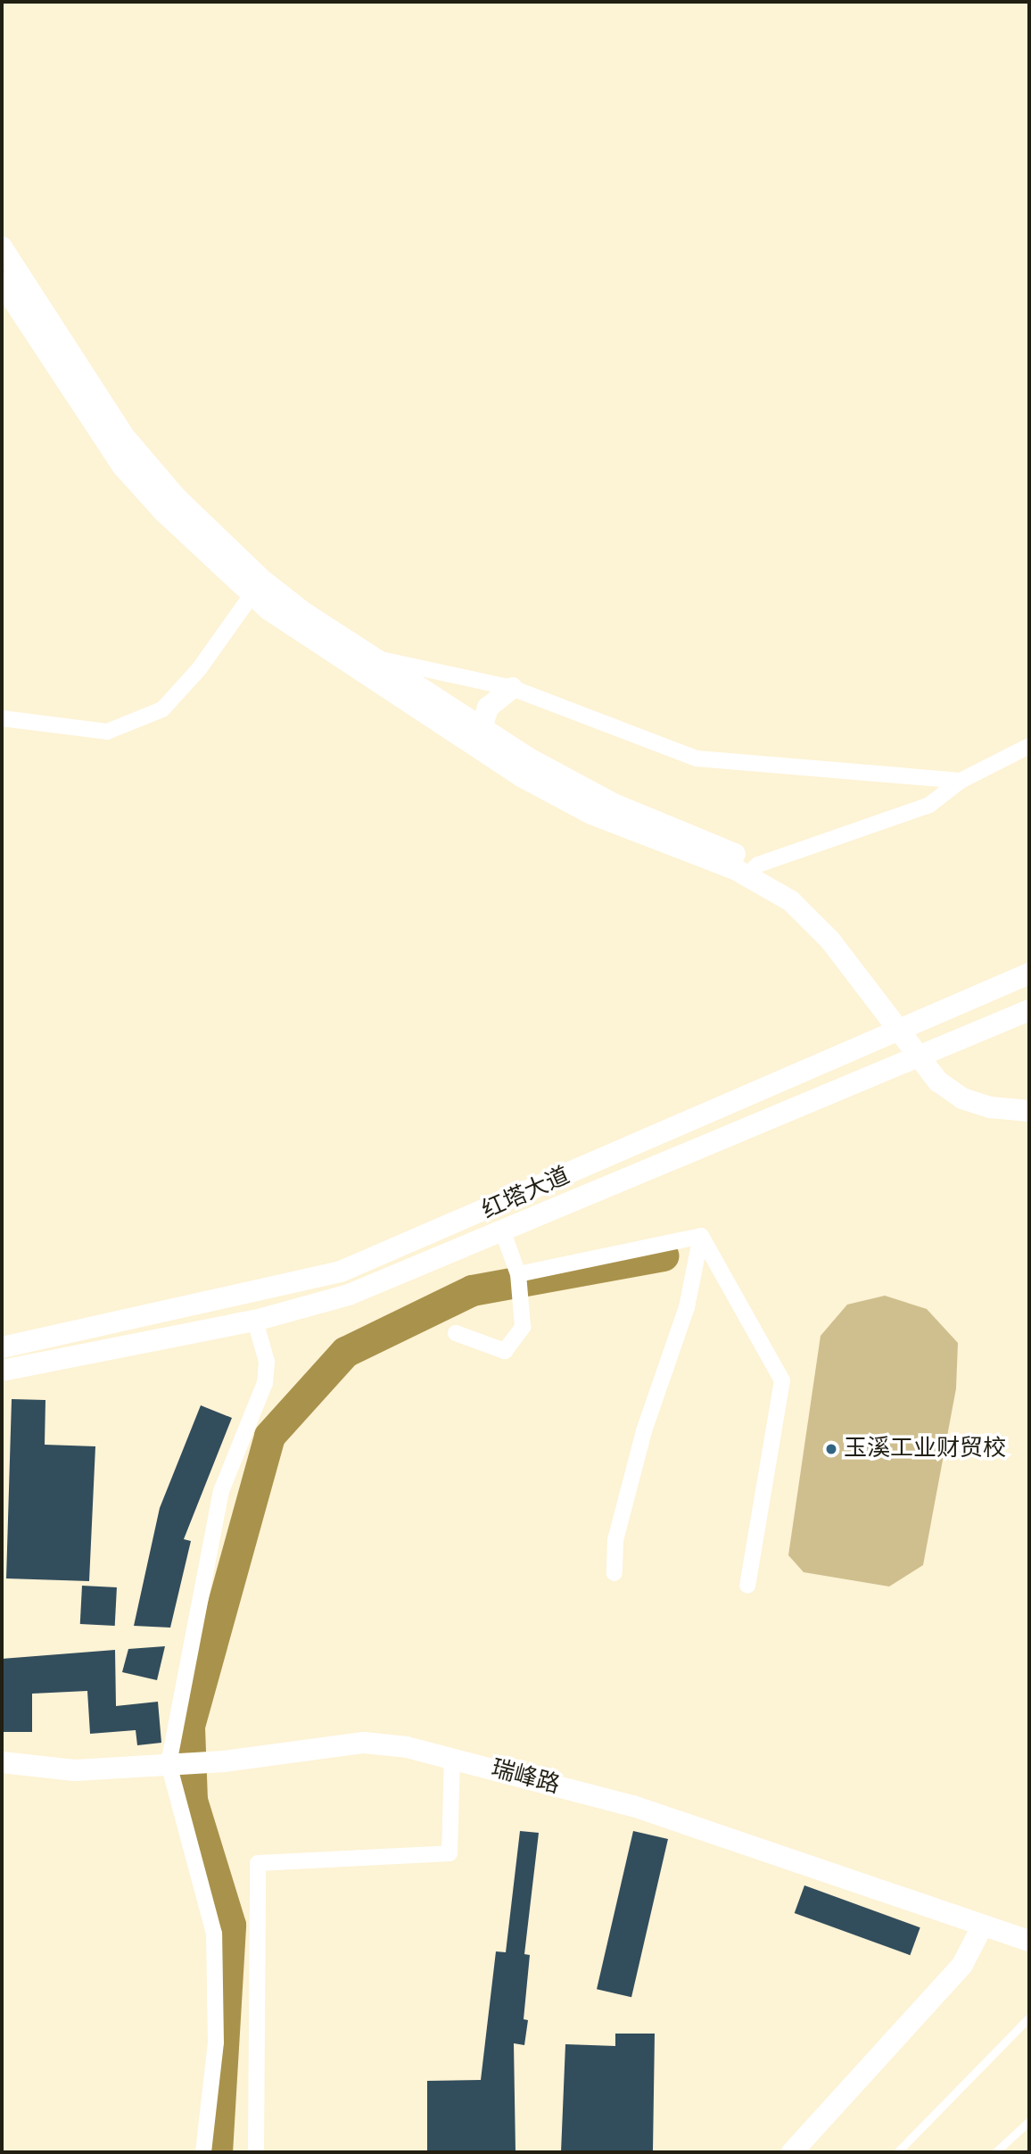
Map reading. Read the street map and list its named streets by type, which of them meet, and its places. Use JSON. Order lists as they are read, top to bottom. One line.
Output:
{"streets":{"street":["红塔大道","瑞峰路"]},"places":["玉溪工业财贸校"]}
